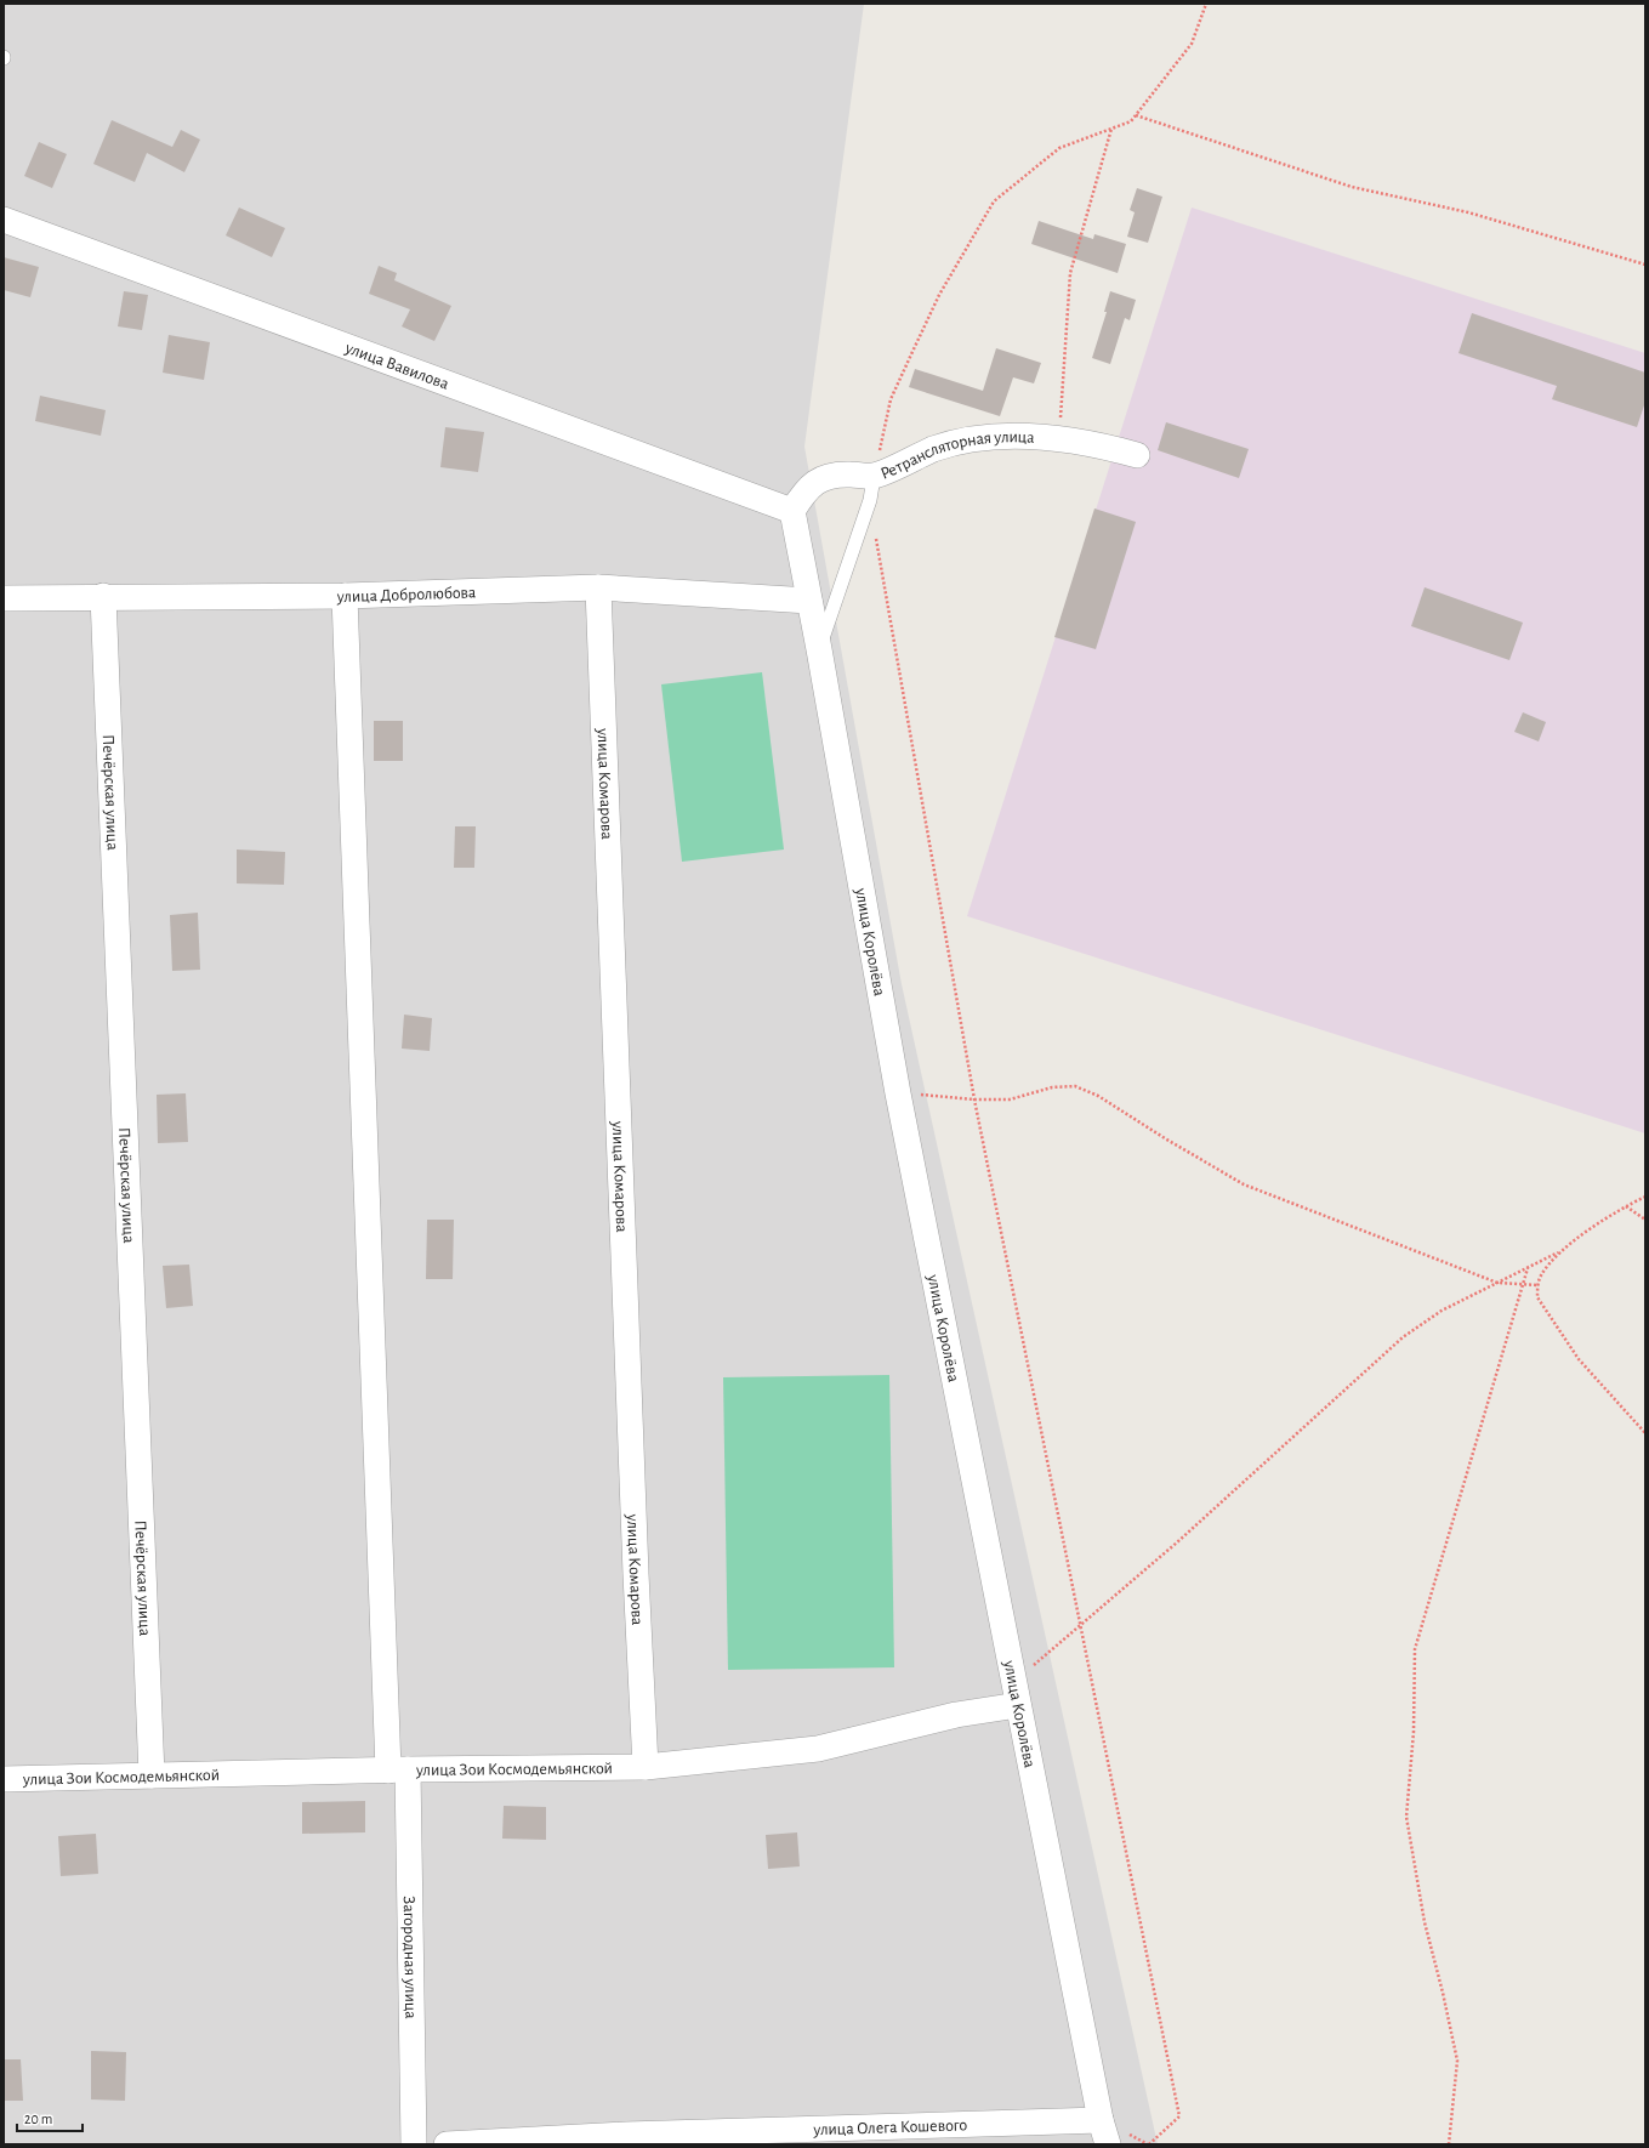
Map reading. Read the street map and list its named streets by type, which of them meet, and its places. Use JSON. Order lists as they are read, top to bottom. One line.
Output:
{"streets":{"street":["улица Вавилова","Ретрансляторная улица","улица Добролюбова","улица Комарова","Печёрская улица","улица Королёва","улица Зои Космодемьянской","Загородная улица","улица Олега Кошевого"]},"crossings":[["улица Вавилова","Ретрансляторная улица"],["улица Вавилова","улица Королёва"],["Ретрансляторная улица","улица Королёва"],["улица Добролюбова","улица Комарова"],["улица Добролюбова","Печёрская улица"],["улица Добролюбова","улица Королёва"],["улица Комарова","улица Зои Космодемьянской"],["Печёрская улица","улица Зои Космодемьянской"],["улица Королёва","улица Зои Космодемьянской"],["улица Королёва","улица Олега Кошевого"],["улица Зои Космодемьянской","Загородная улица"]],"scale_bar":"20 m"}
